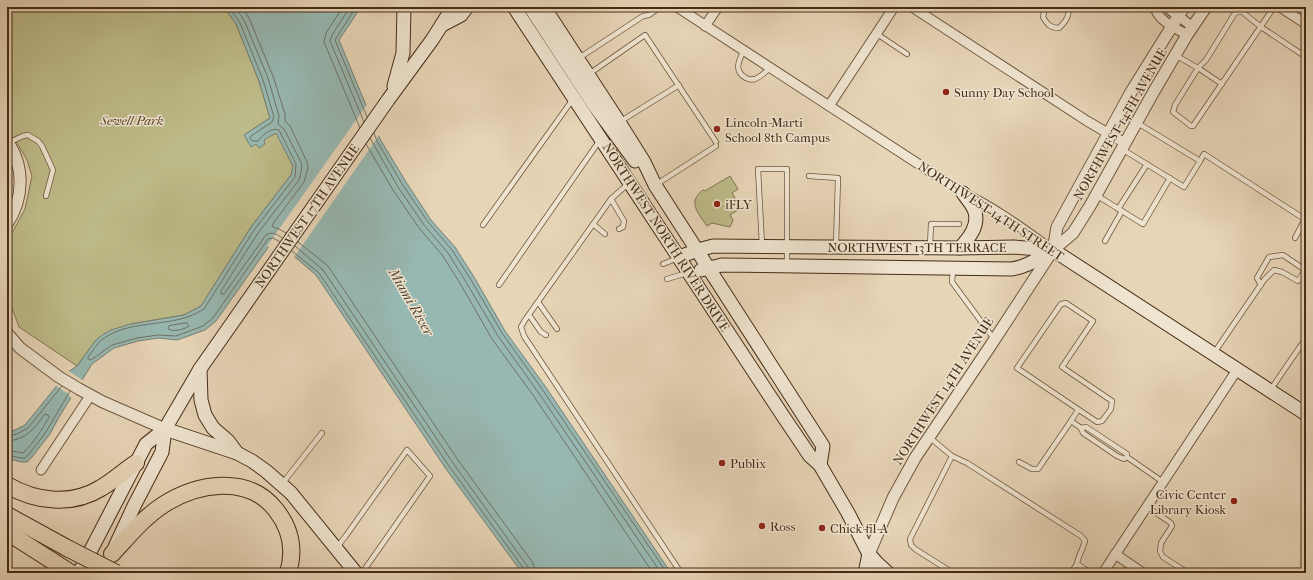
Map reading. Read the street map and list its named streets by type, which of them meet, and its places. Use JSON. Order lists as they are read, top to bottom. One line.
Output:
{"streets":{"main road":["NORTHWEST 14TH STREET","NORTHWEST 17TH AVENUE","NORTHWEST NORTH RIVER DRIVE","NORTHWEST 13TH TERRACE"],"street":["NORTHWEST 14TH AVENUE"]},"crossings":[["NORTHWEST 14TH AVENUE","NORTHWEST 14TH STREET"],["NORTHWEST 14TH AVENUE","NORTHWEST NORTH RIVER DRIVE"],["NORTHWEST 14TH AVENUE","NORTHWEST 13TH TERRACE"],["NORTHWEST 14TH STREET","NORTHWEST 13TH TERRACE"],["NORTHWEST NORTH RIVER DRIVE","NORTHWEST 13TH TERRACE"]],"water":["Miami River"],"parks":["Sewell Park"],"places":["Sunny Day School","Lincoln-Marti School 8th Campus","iFLY","Publix","Civic Center Library Kiosk","Ross","Chick-fil-A"]}
